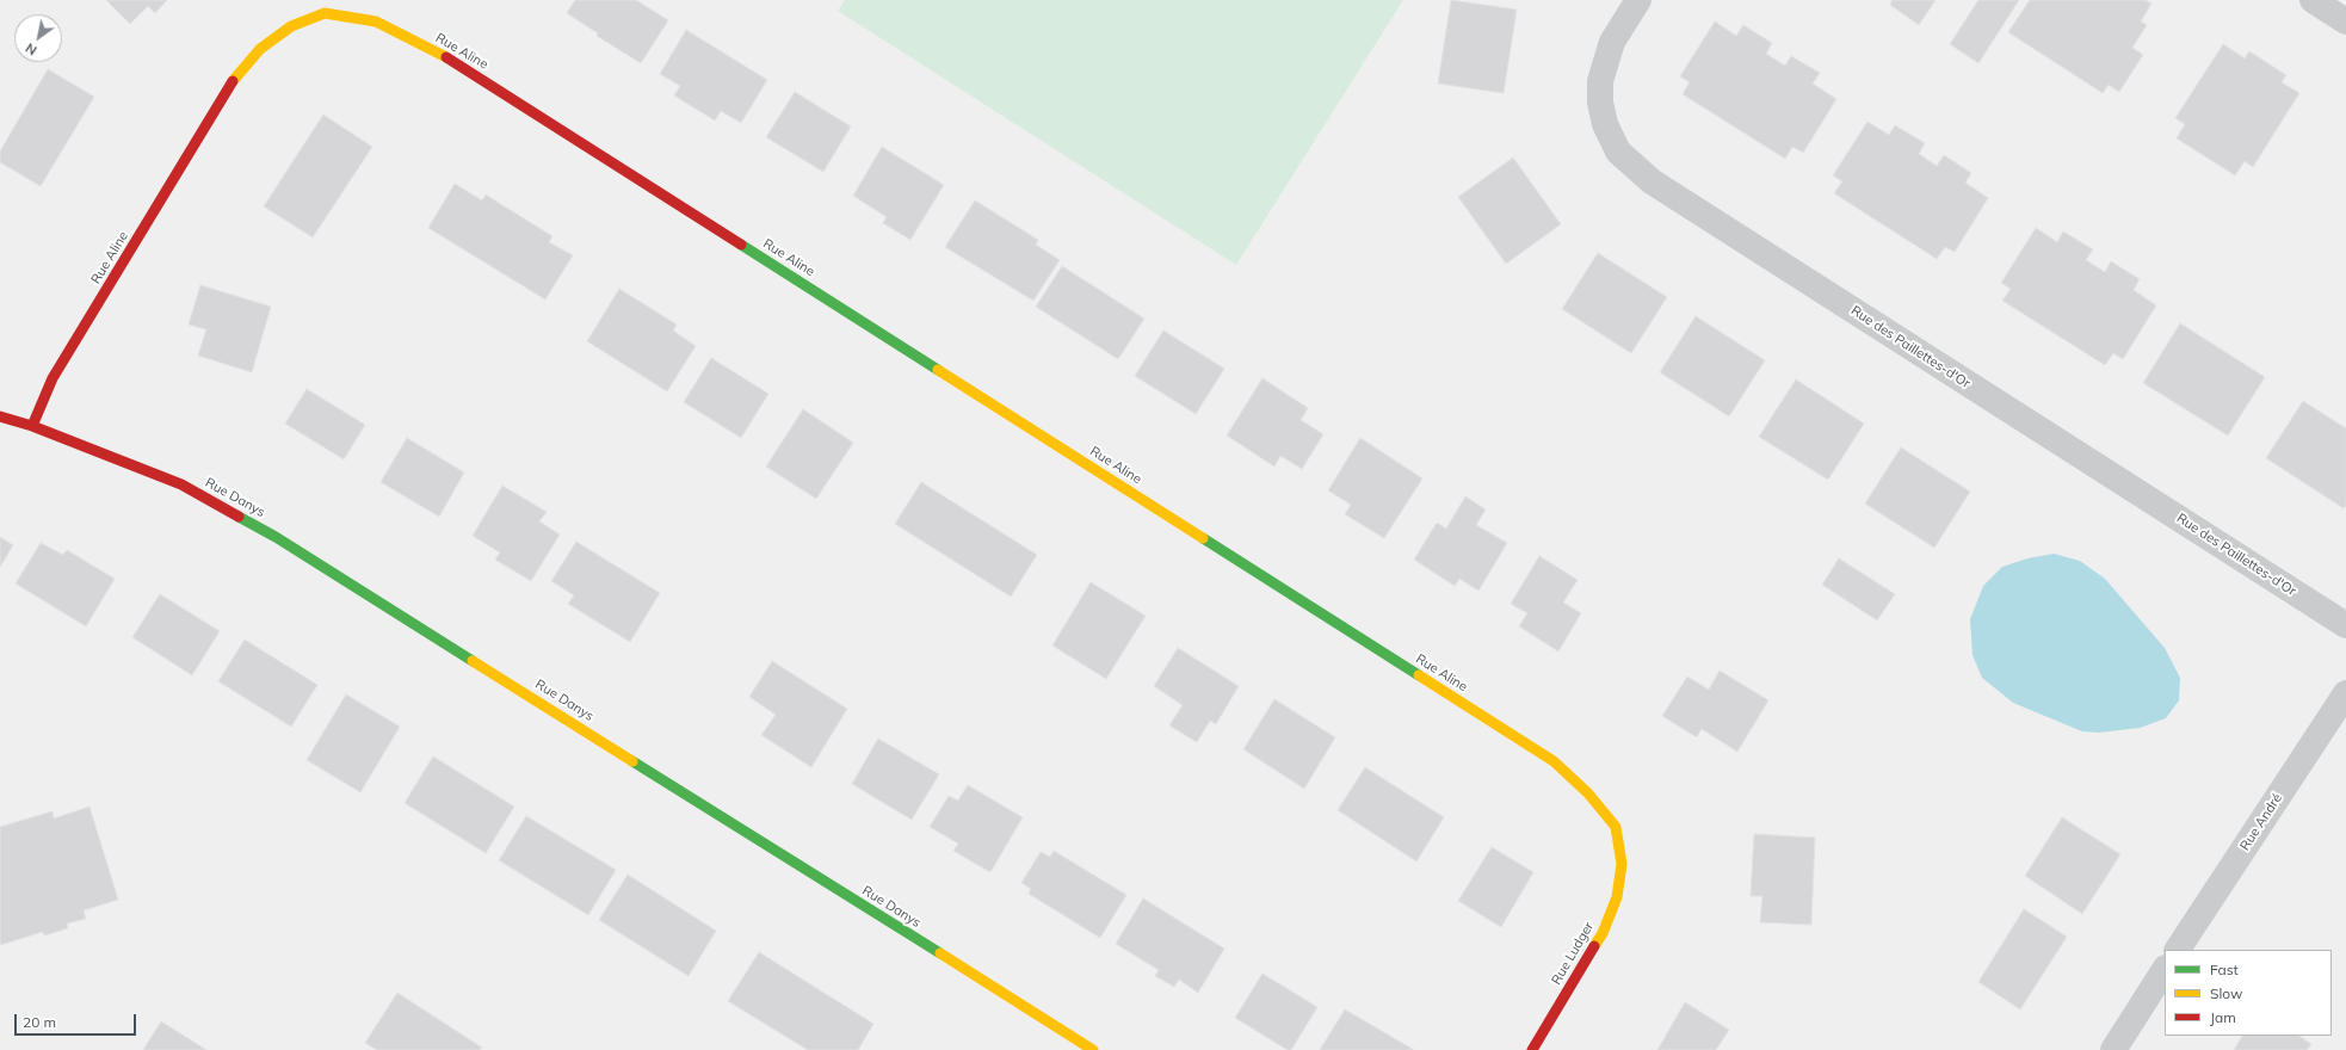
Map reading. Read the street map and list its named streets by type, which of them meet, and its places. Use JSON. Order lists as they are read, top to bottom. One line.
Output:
{"streets":{"street":["Rue Aline","Rue des Paillettes-d'Or","Rue Danys","Rue André","Rue Ludger"]},"crossings":[["Rue Aline","Rue Danys"],["Rue Aline","Rue Ludger"]],"legend":["Fast","Slow","Jam"],"scale_bar":"20 m","north":"bottom left"}
